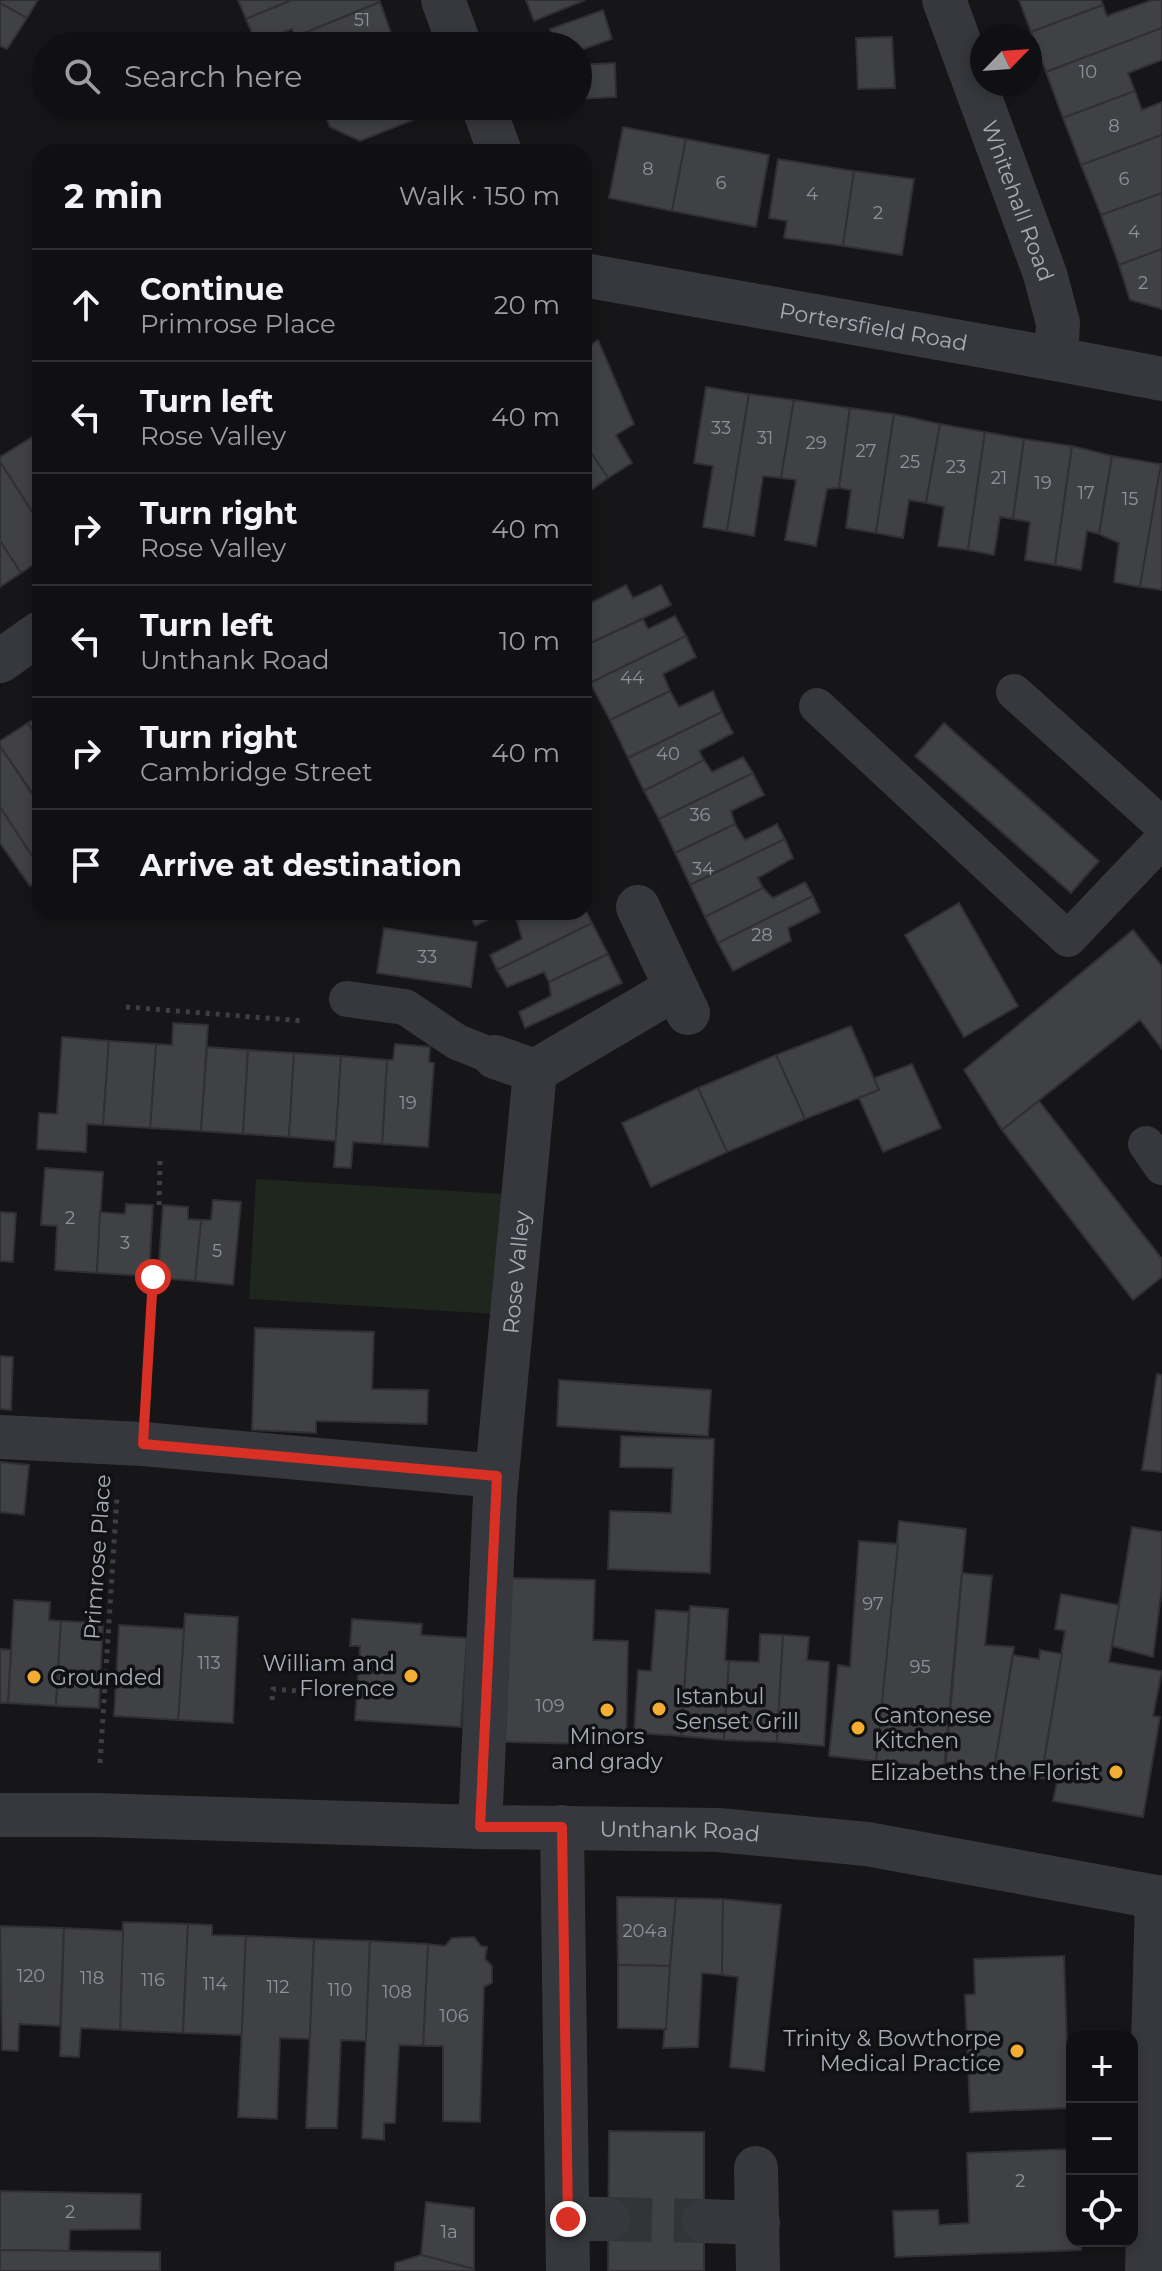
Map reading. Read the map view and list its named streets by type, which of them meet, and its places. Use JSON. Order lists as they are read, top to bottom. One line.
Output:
{"streets":{"street":["Whitehall Road","Portersfield Road","Rose Valley","Unthank Road"],"path":["Primrose Place"]},"crossings":[["Whitehall Road","Portersfield Road"],["Rose Valley","Unthank Road"],["Primrose Place","Unthank Road"]],"places":["William and Florence","Grounded","Istanbul Senset Grill","Minors and grady","Cantonese Kitchen","Elizabeths the Florist","Trinity & Bowthorpe Medical Practice"],"house_numbers":["51","10","8","8","6","6","4","2","4","2","33","31","29","27","25","23","21","19","17","15","44","40","36","34","28","33","19","2","3","5","97","113","95","109","204a","120","118","116","114","112","110","108","106","2","2","1a"],"north":"top right","page":{"search":"Search here","heading":["2 min","Walk · 150 m"],"list":[["Continue","Primrose Place","20 m"],["Turn left","Rose Valley","40 m"],["Turn right","Rose Valley","40 m"],["Turn left","Unthank Road","10 m"],["Turn right","Cambridge Street","40 m"],"Arrive at destination"],"map_buttons":["+","−"]}}
